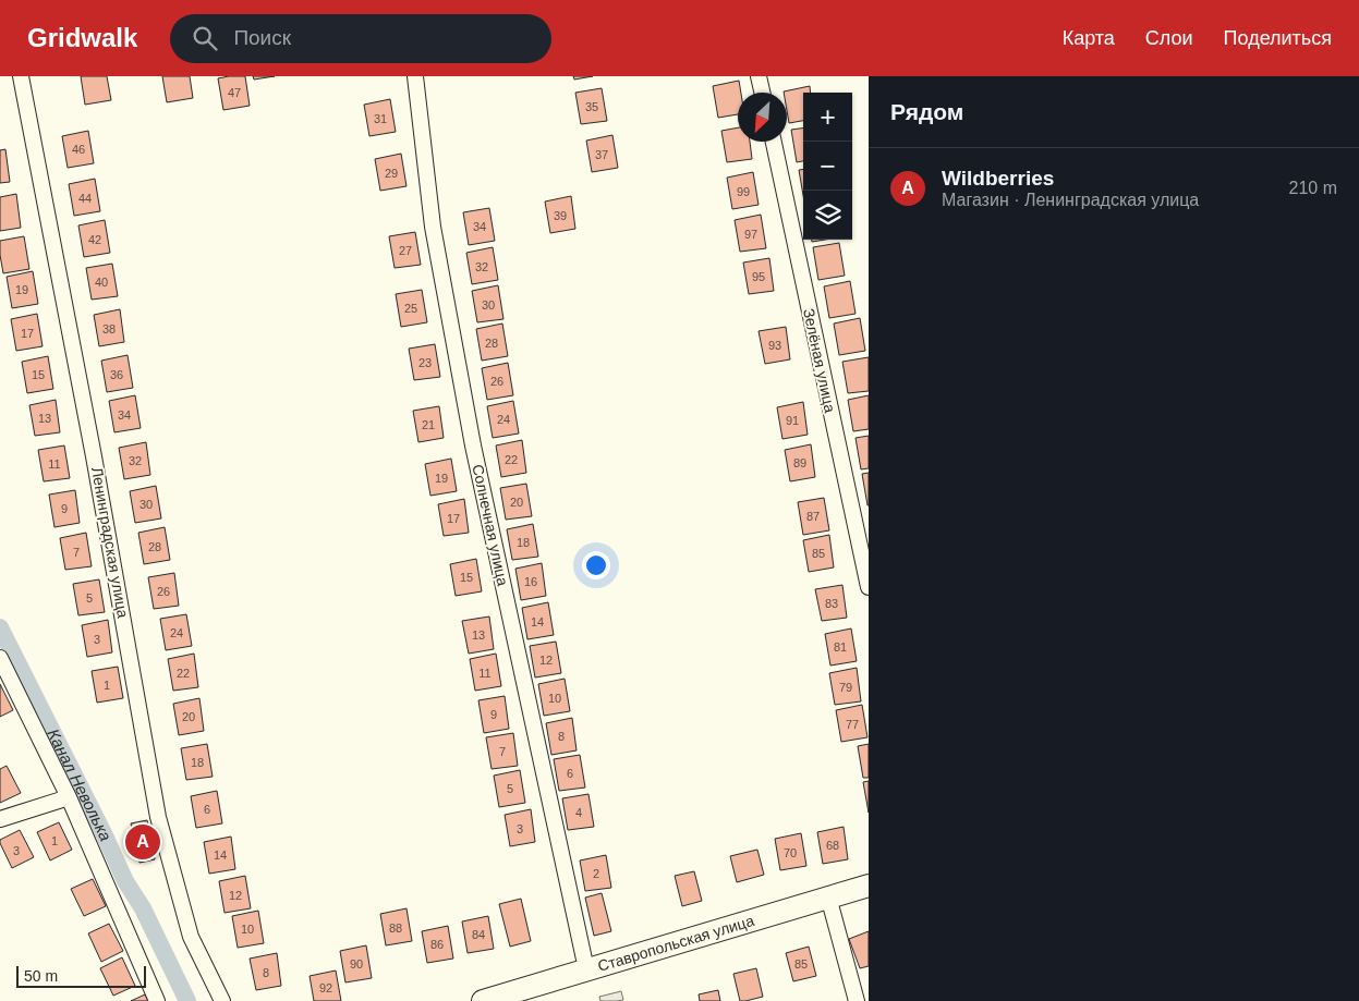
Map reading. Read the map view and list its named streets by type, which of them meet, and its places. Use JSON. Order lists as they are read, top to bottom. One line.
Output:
{"streets":{"main road":["Ставропольская улица"],"street":["Зелёная улица","Солнечная улица","Ленинградская улица"]},"crossings":[["Солнечная улица","Ставропольская улица"]],"water":["Канал Неволька"],"house_numbers":["47","35","31","46","37","29","99","44","39","34","97","42","27","32","95","40","19","30","25","38","17","28","93","23","15","36","26","34","13","24","91","21","22","32","89","11","19","20","30","9","87","17","18","28","7","85","15","16","26","5","83","14","24","13","3","81","12","22","11","1","79","10","9","20","77","8","7","18","6","5","6","4","3","1","68","3","70","14","2","12","88","10","84","86","90","85","8","92"],"scale_bar":"50 m","north":"bottom left","page":{"header":"Gridwalk","search":"Поиск","nav":["Карта","Слои","Поделиться"],"heading":"Рядом","map_buttons":["+","−"],"list":[{"mark":"A","name":"Wildberries","note":"Магазин · Ленинградская улица","value":"210 m"}],"pins":"A","scale":"50 m"}}
